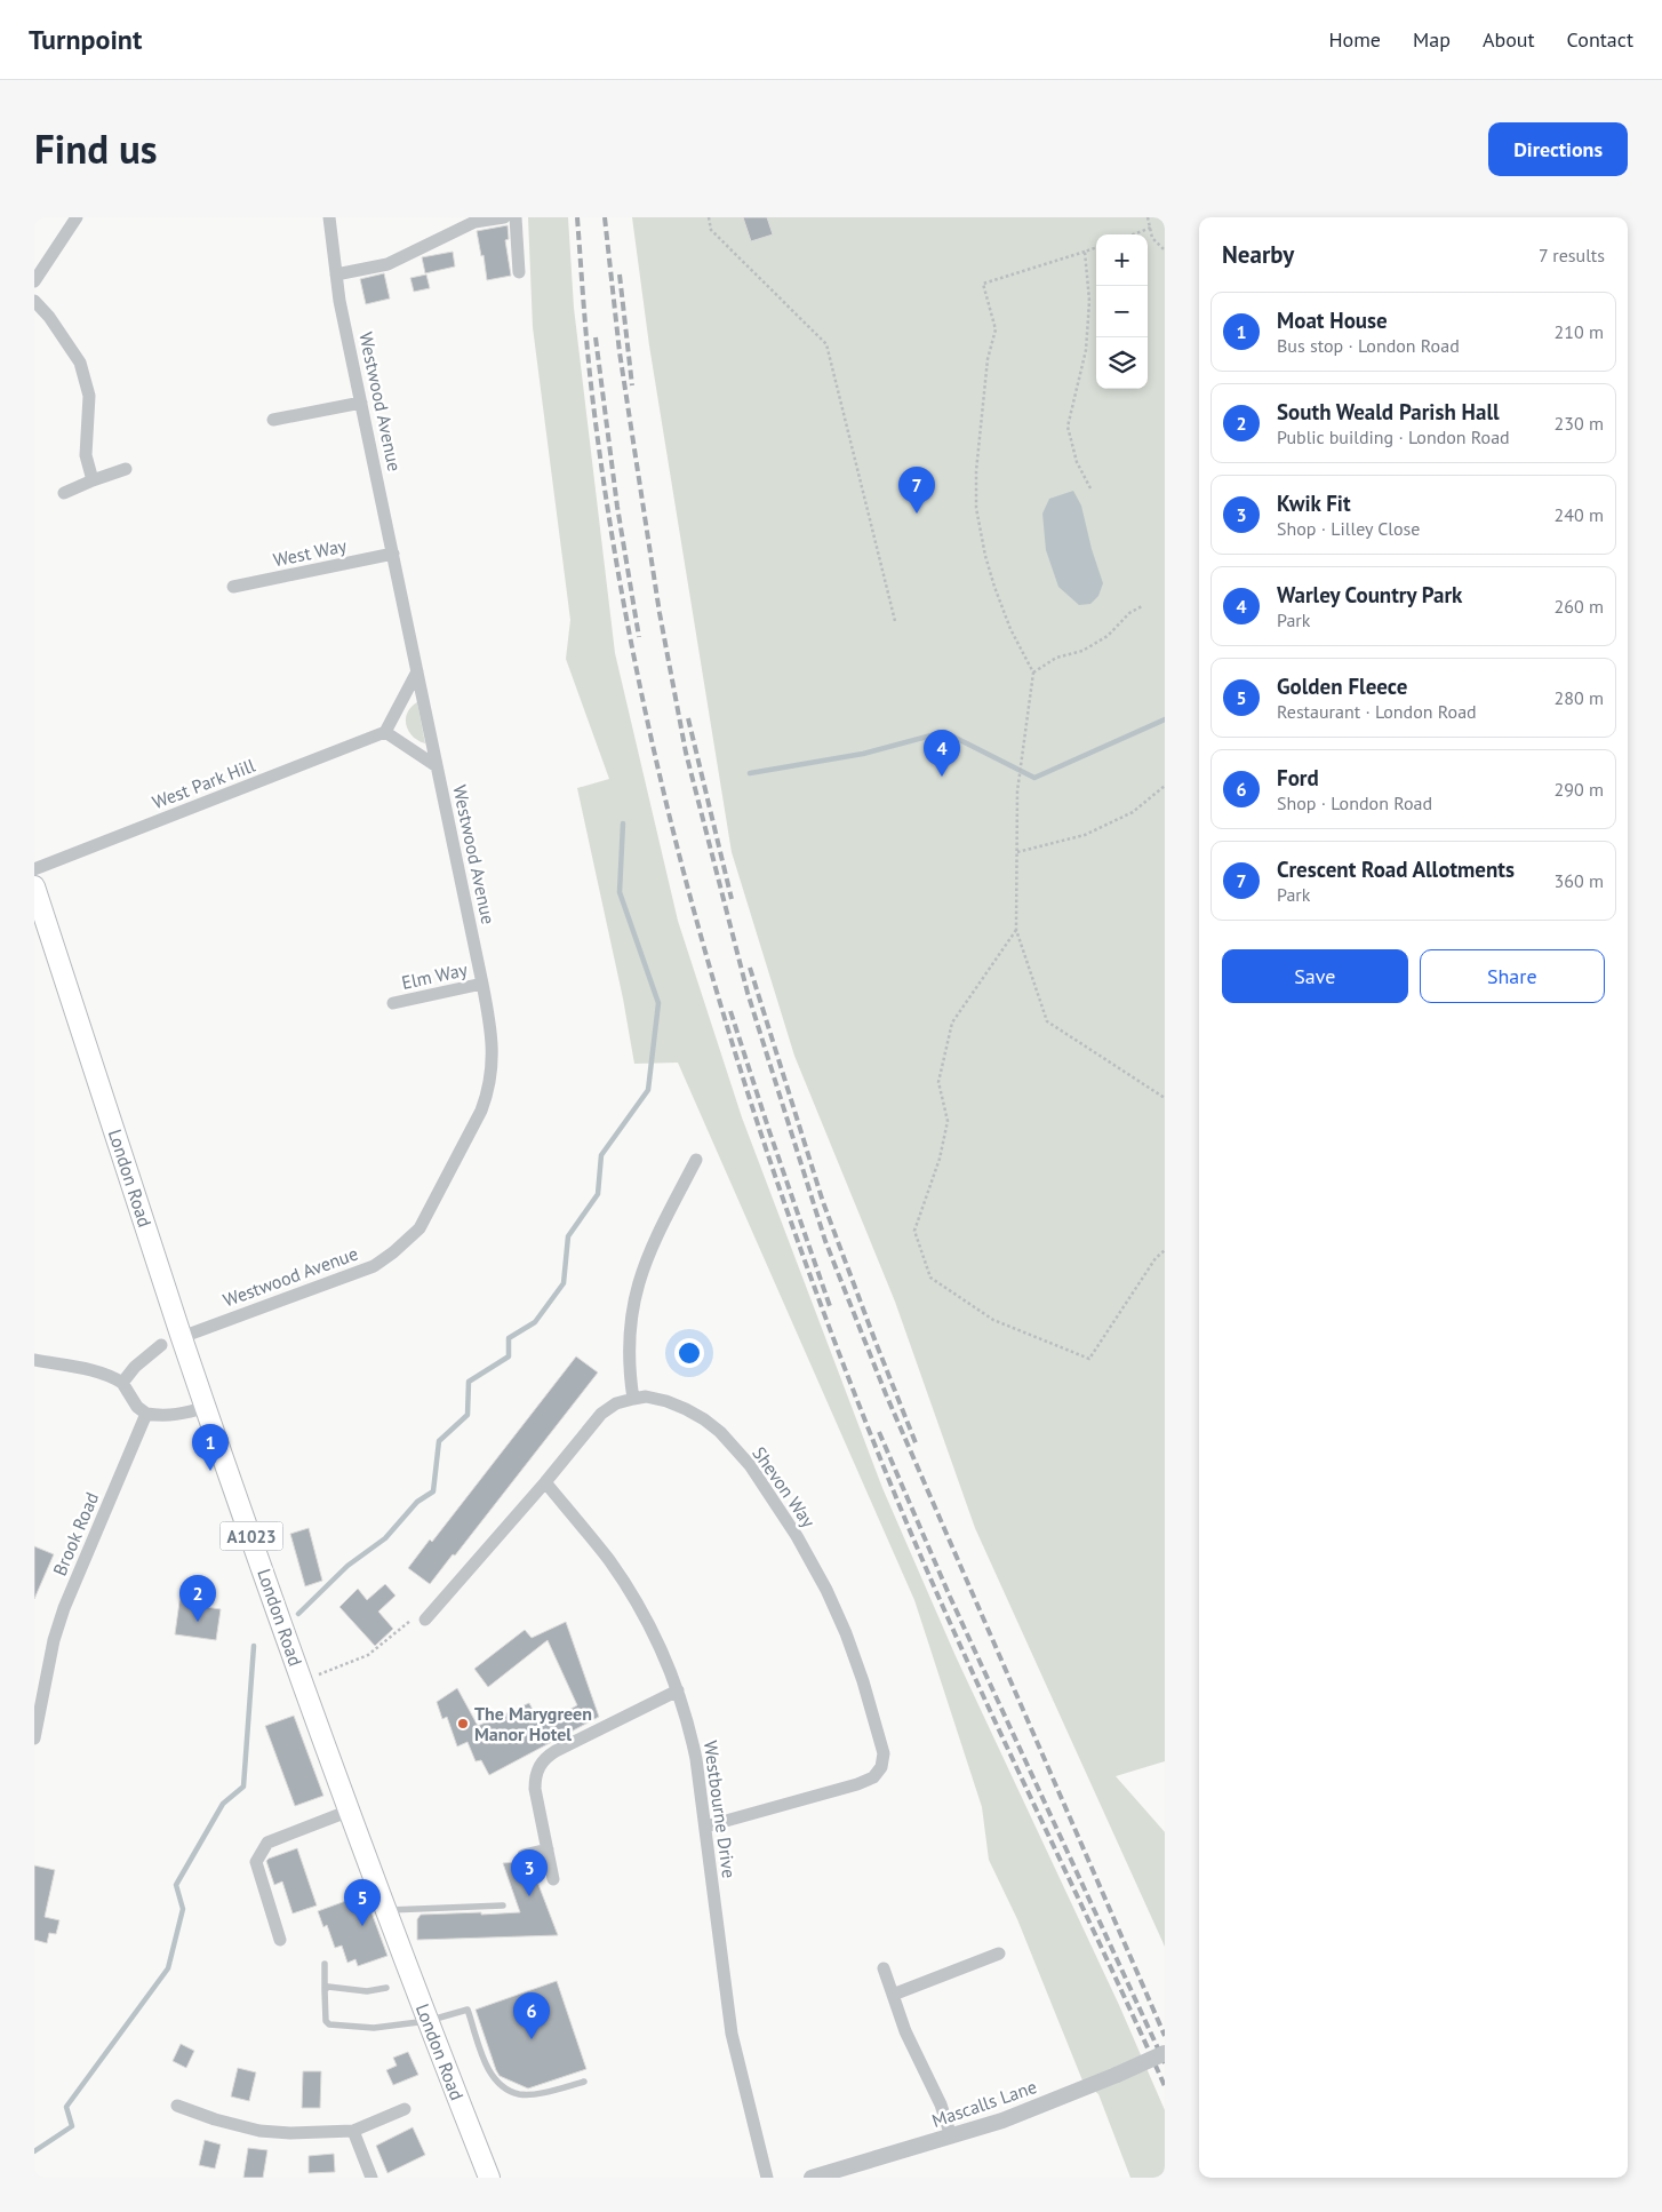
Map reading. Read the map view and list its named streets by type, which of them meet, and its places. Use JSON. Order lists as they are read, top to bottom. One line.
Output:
{"streets":{"main road":["London Road","A1023"],"street":["Westwood Avenue","West Way","West Park Hill","Elm Way","Shevon Way","Brook Road","Westbourne Drive","Mascalls Lane"]},"crossings":[["Westwood Avenue","West Way"],["Westwood Avenue","Elm Way"],["Westwood Avenue","London Road"],["Shevon Way","Westbourne Drive"]],"places":["The Marygreen Manor Hotel"],"page":{"header":"Turnpoint","nav":["Home","Map","About","Contact"],"title":"Find us","buttons":["Directions",["Save","Share"]],"heading":["Nearby","7 results"],"map_buttons":["+","−"],"list":[{"mark":"1","name":"Moat House","note":"Bus stop · London Road","value":"210 m"},{"mark":"2","name":"South Weald Parish Hall","note":"Public building · London Road","value":"230 m"},{"mark":"3","name":"Kwik Fit","note":"Shop · Lilley Close","value":"240 m"},{"mark":"4","name":"Warley Country Park","note":"Park","value":"260 m"},{"mark":"5","name":"Golden Fleece","note":"Restaurant · London Road","value":"280 m"},{"mark":"6","name":"Ford","note":"Shop · London Road","value":"290 m"},{"mark":"7","name":"Crescent Road Allotments","note":"Park","value":"360 m"}],"pins":["7","4","1","2","3","5","6"]}}
